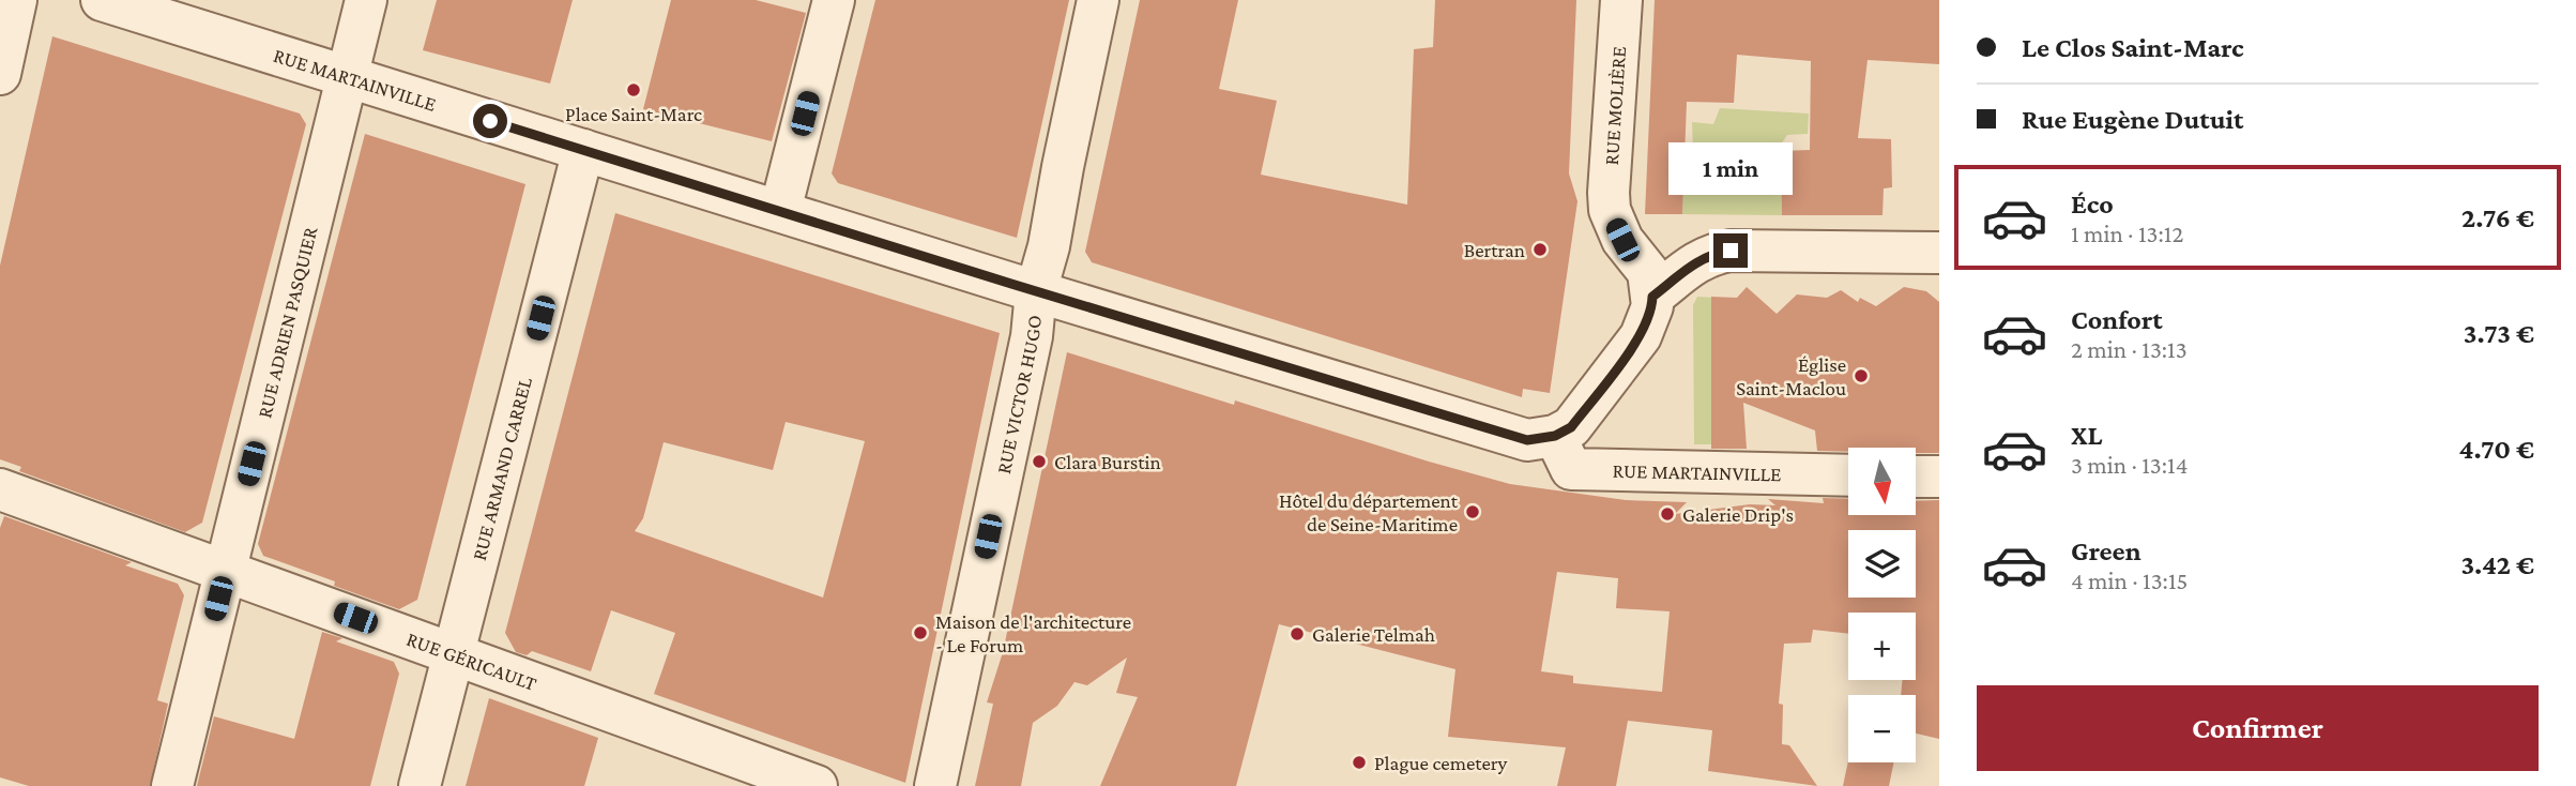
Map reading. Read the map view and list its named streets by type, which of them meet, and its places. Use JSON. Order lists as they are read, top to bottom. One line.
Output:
{"streets":{"street":["RUE MARTAINVILLE","RUE MOLIÈRE","RUE ADRIEN PASQUIER","RUE VICTOR HUGO","RUE ARMAND CARREL","RUE GÉRICAULT"]},"crossings":[["RUE MARTAINVILLE","RUE ADRIEN PASQUIER"],["RUE MARTAINVILLE","RUE VICTOR HUGO"],["RUE MARTAINVILLE","RUE ARMAND CARREL"],["RUE ADRIEN PASQUIER","RUE GÉRICAULT"],["RUE ARMAND CARREL","RUE GÉRICAULT"]],"places":["Place Saint-Marc","Bertran","Église Saint-Maclou","Clara Burstin","Hôtel du département de Seine-Maritime","Galerie Drip's","Maison de l'architecture - Le Forum","Galerie Telmah","Plague cemetery"],"north":"bottom","page":{"banner":["Le Clos Saint-Marc","Rue Eugène Dutuit"],"bubble":"1 min","list":[{"name":"Éco","note":"1 min · 13:12","value":"2.76 €"},{"name":"Confort","note":"2 min · 13:13","value":"3.73 €"},{"name":"XL","note":"3 min · 13:14","value":"4.70 €"},{"name":"Green","note":"4 min · 13:15","value":"3.42 €"}],"map_buttons":["+","−"],"buttons":"Confirmer"}}
